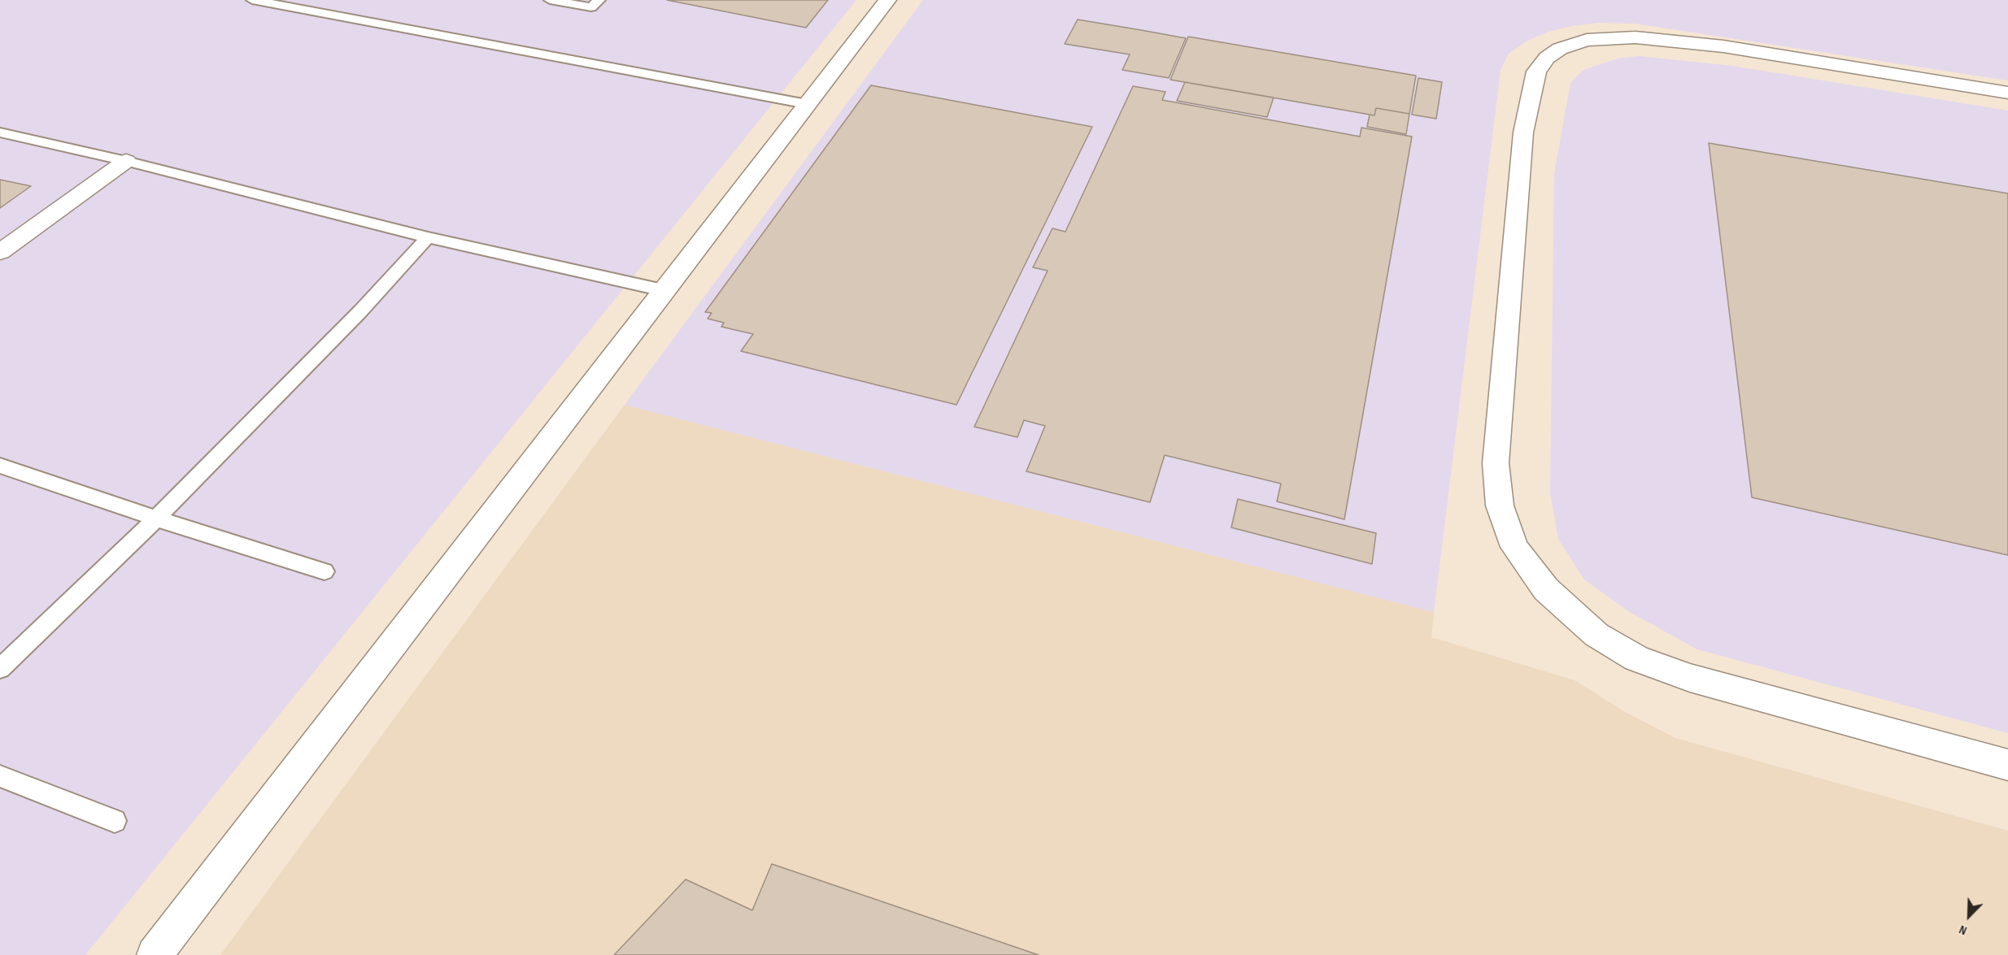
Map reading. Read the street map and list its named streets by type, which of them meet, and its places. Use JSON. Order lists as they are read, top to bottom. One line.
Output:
{"north":"bottom left"}
